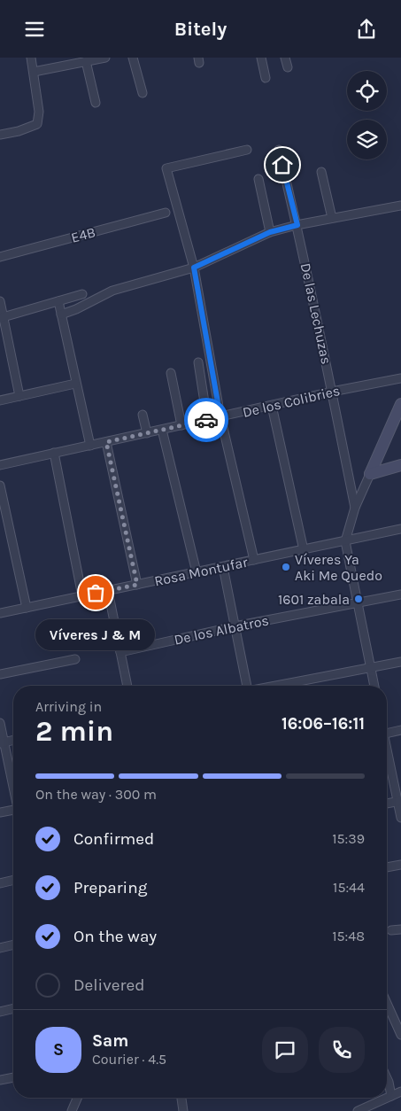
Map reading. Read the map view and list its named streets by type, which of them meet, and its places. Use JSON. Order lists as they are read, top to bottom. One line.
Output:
{"streets":{"street":["E4B","De las Lechuzas","De los Colibries","Rosa Montufar","De los Albatros"]},"crossings":[["De las Lechuzas","De los Colibries"]],"places":["Víveres Ya Aki Me Quedo","Víveres J & M","1601 zabala"],"page":{"header":"Bitely","bubble":"Víveres J & M","heading":["2 min","Arriving in","16:06–16:11"],"panel":["Sam","Courier · 4.5"],"bar":"On the way · 300 m","list":[["Confirmed","15:39"],["Preparing","15:44"],["On the way","15:48"],"Delivered"],"round":"S"}}
